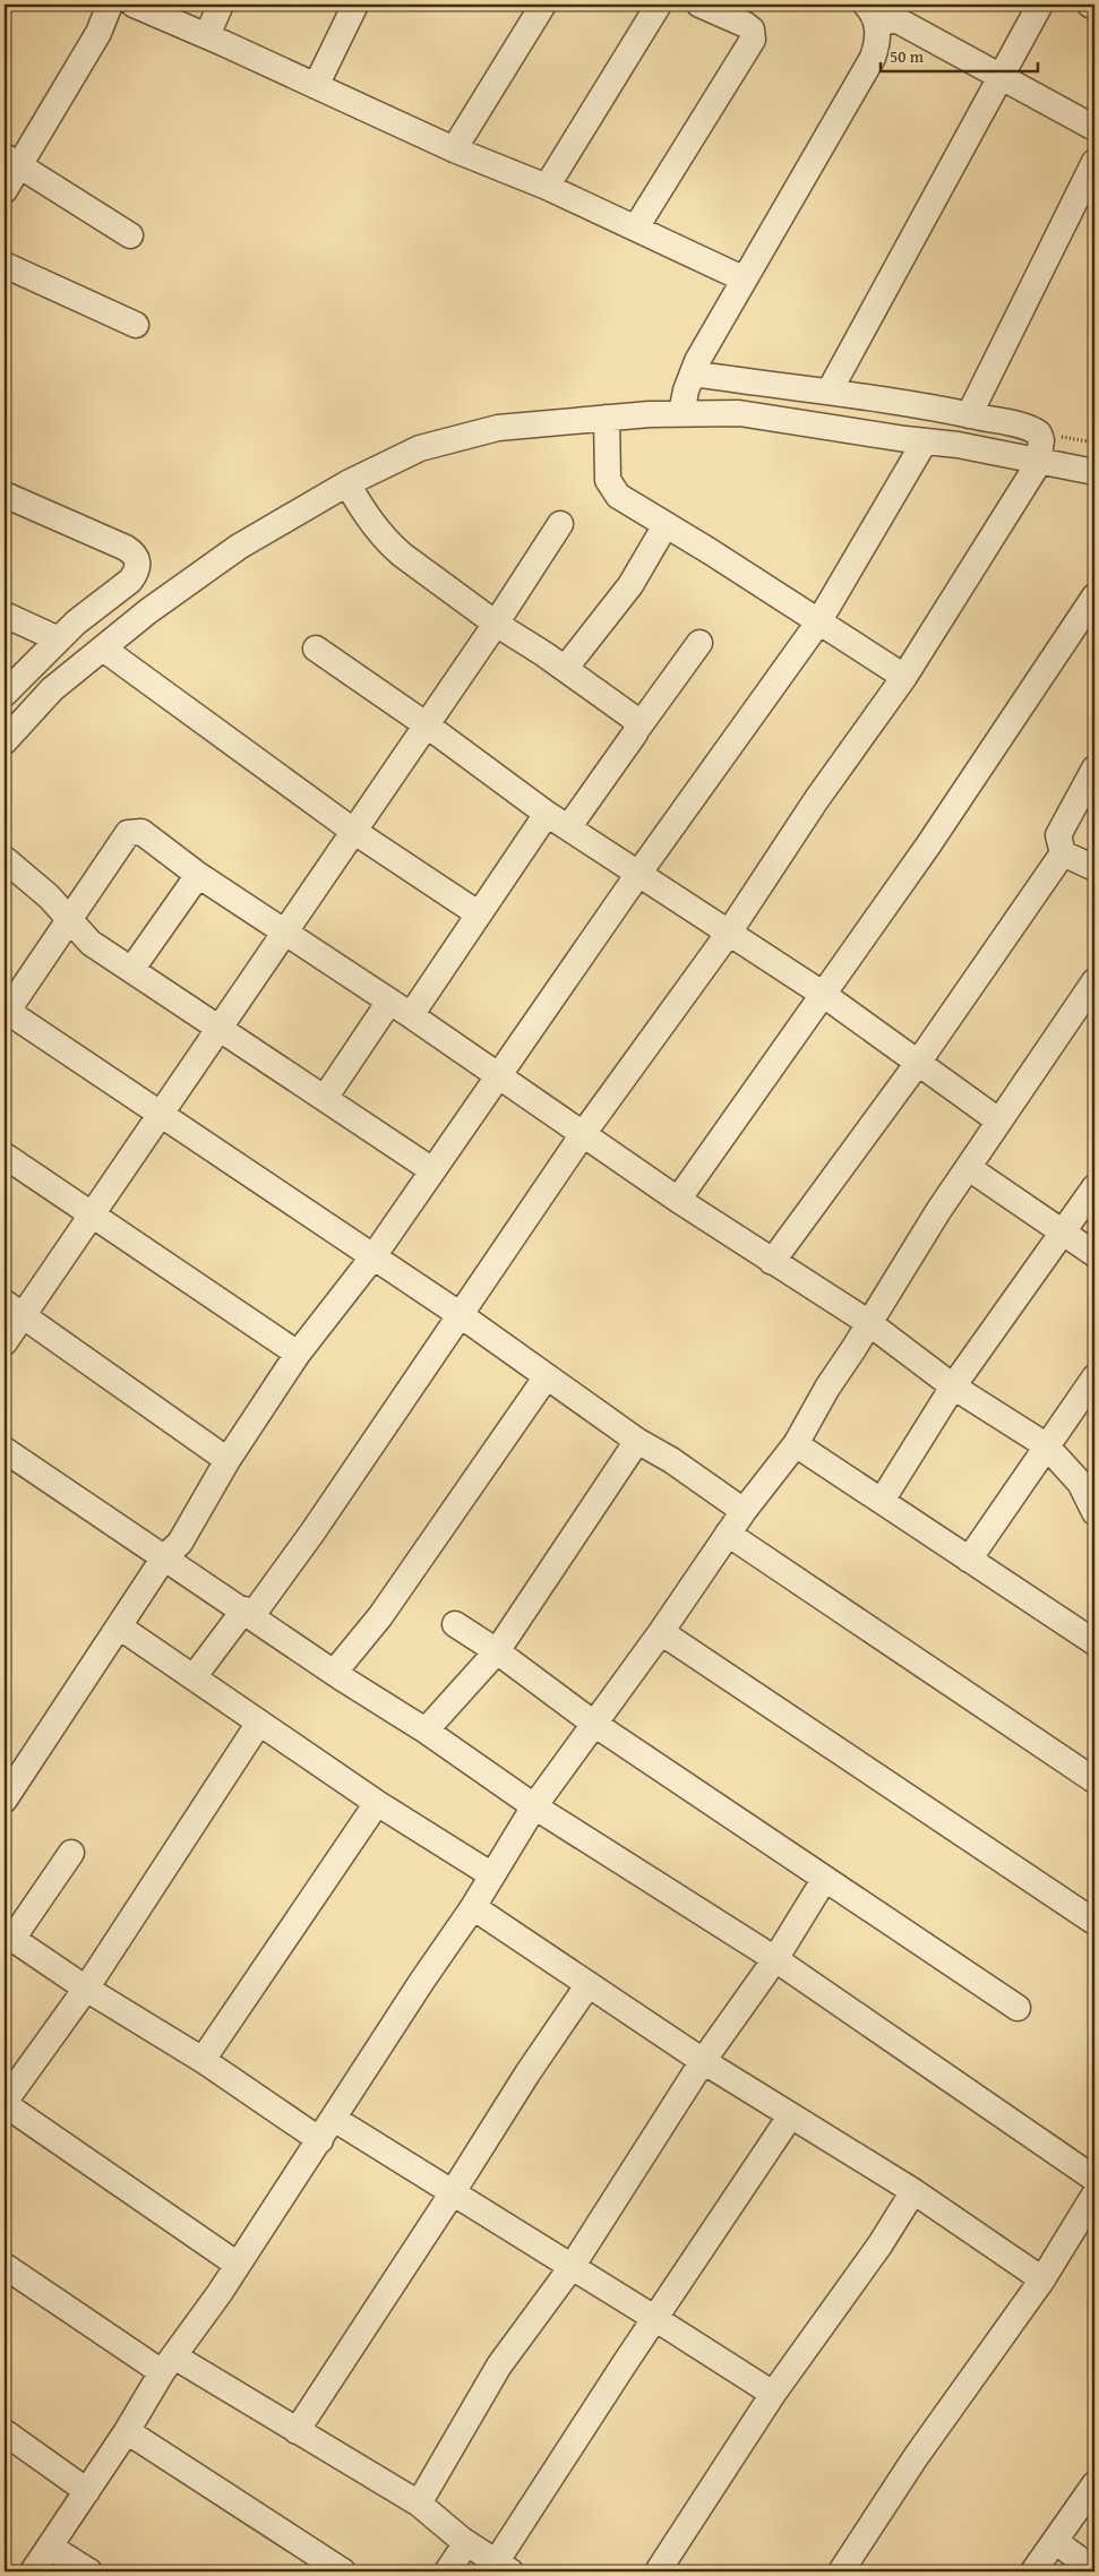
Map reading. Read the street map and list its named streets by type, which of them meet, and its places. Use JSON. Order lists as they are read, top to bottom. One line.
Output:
{"scale_bar":"50 m"}
